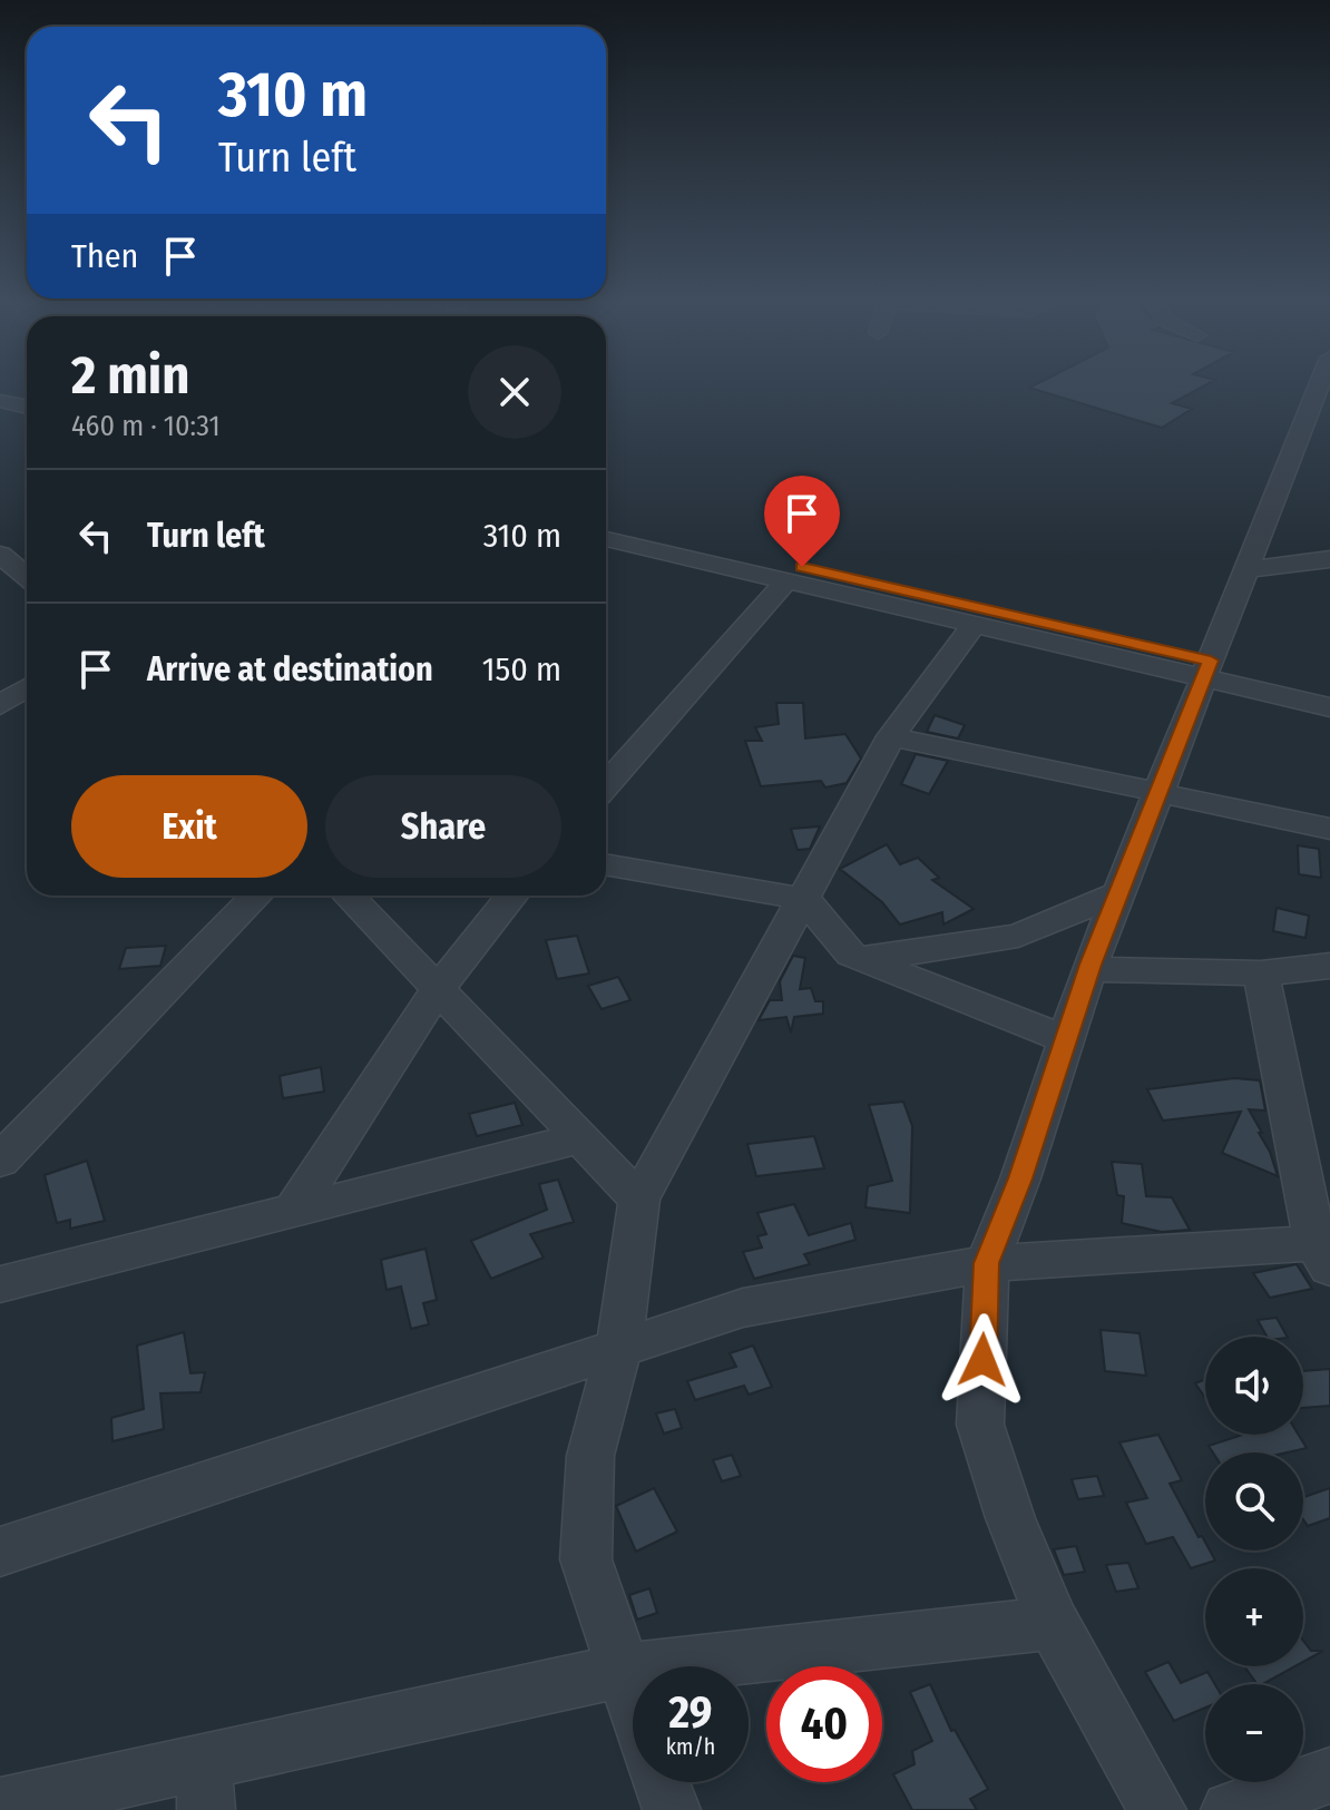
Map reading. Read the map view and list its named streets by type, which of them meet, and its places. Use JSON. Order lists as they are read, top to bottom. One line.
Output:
{"page":{"turn":["310 m","Turn left"],"then":"Then","heading":["2 min","460 m · 10:31"],"list":[{"name":"Turn left","value":"310 m"},{"name":"Arrive at destination","value":"150 m"}],"buttons":["Exit","Share"],"map_buttons":["+","−"],"speed":"29 km/h","limit":"40"}}
